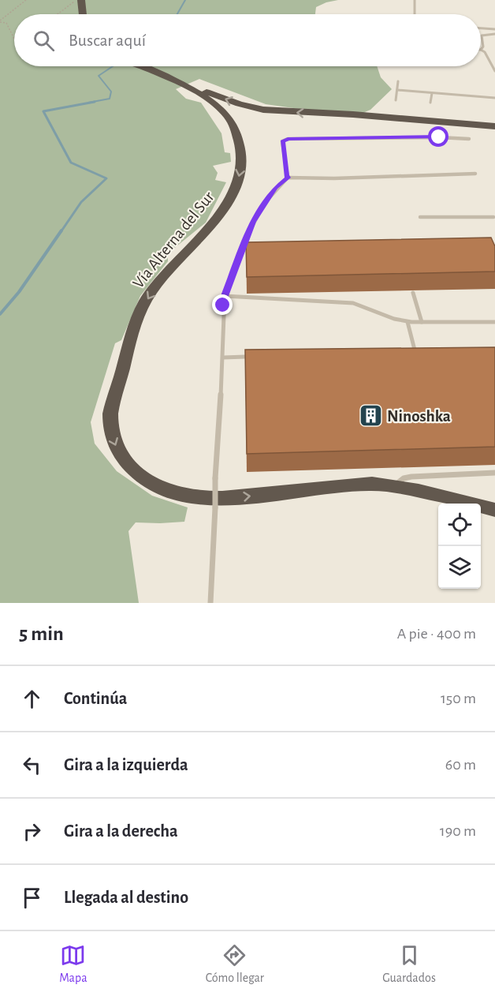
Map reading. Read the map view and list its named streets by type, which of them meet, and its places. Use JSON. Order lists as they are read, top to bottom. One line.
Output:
{"streets":{"highway":["Vía Alterna del Sur"]},"places":{"building":["Ninoshka"]},"page":{"search":"Buscar aquí","heading":["5 min","A pie · 400 m"],"list":[["Continúa","150 m"],["Gira a la izquierda","60 m"],["Gira a la derecha","190 m"],"Llegada al destino"],"nav":["Mapa","Cómo llegar","Guardados"]}}
